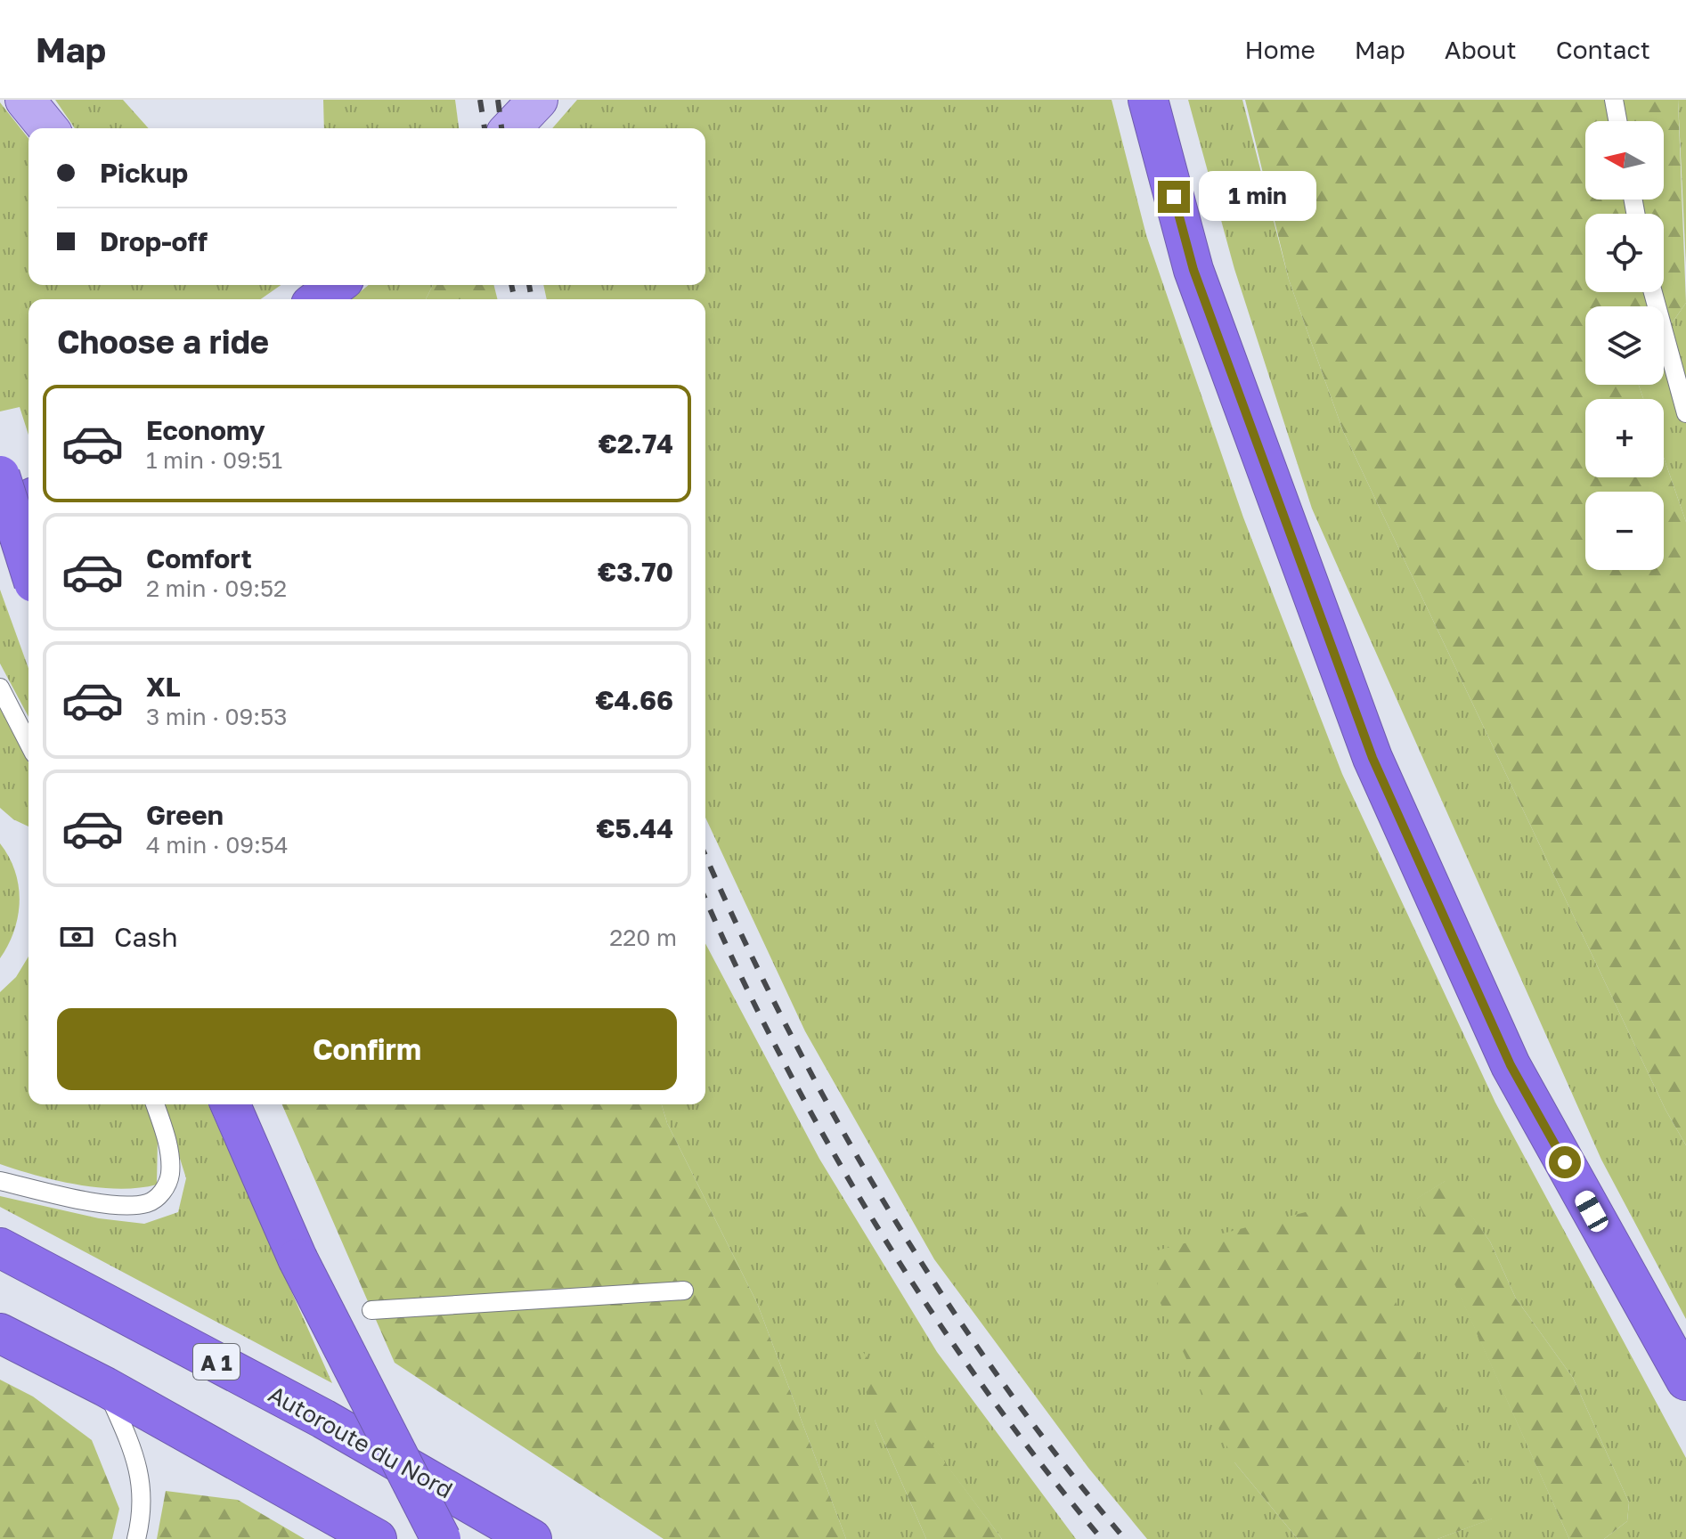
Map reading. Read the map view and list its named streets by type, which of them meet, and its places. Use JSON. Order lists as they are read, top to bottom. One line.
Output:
{"streets":{"highway":["A 1","Autoroute du Nord"]},"north":"left","page":{"header":"Map","nav":["Home","Map","About","Contact"],"map_buttons":["+","−"],"banner":["Pickup","Drop-off"],"bubble":"1 min","heading":"Choose a ride","list":[{"name":"Economy","note":"1 min · 09:51","value":"€2.74"},{"name":"Comfort","note":"2 min · 09:52","value":"€3.70"},{"name":"XL","note":"3 min · 09:53","value":"€4.66"},{"name":"Green","note":"4 min · 09:54","value":"€5.44"}],"pay":["Cash","220 m"],"buttons":"Confirm"}}
